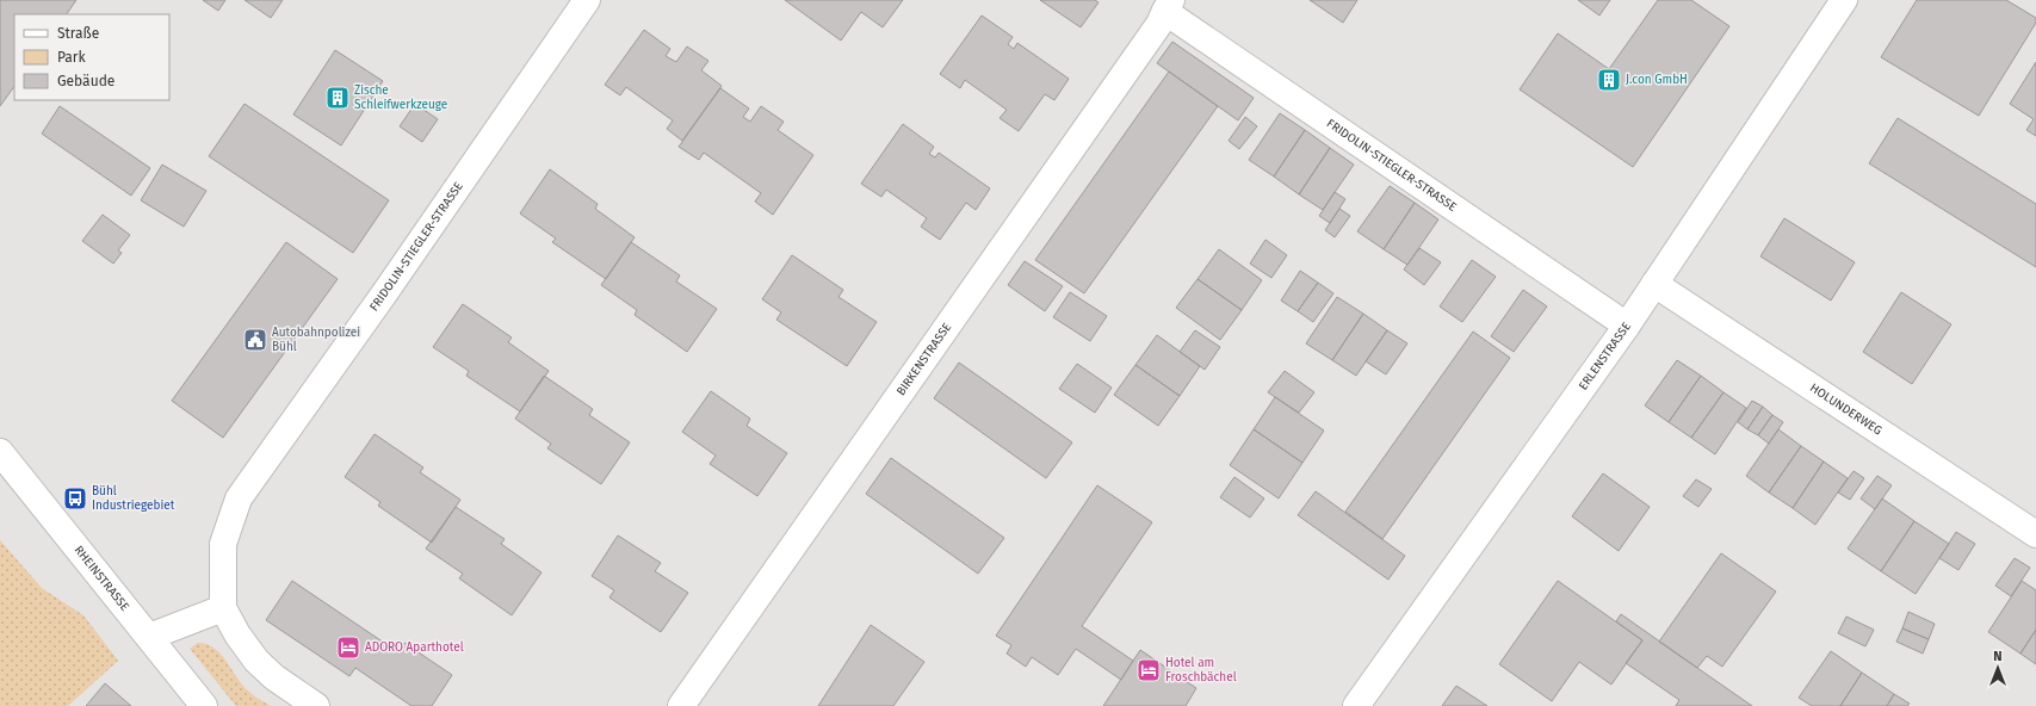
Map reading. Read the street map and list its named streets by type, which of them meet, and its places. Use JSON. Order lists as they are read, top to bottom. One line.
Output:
{"streets":{"street":["FRIDOLIN-STIEGLER-STRASSE","ERLENSTRASSE","BIRKENSTRASSE","HOLUNDERWEG","RHEINSTRASSE"]},"crossings":[["FRIDOLIN-STIEGLER-STRASSE","ERLENSTRASSE"],["FRIDOLIN-STIEGLER-STRASSE","BIRKENSTRASSE"],["ERLENSTRASSE","HOLUNDERWEG"]],"places":{"building":["J.con GmbH","Zische Schleifwerkzeuge"],"public building":["Autobahnpolizei Bühl"],"bus stop":["Bühl Industriegebiet"],"hotel":["ADORO Aparthotel","Hotel am Froschbächel"]},"legend":["Straße","Park","Gebäude"],"north":"top"}
